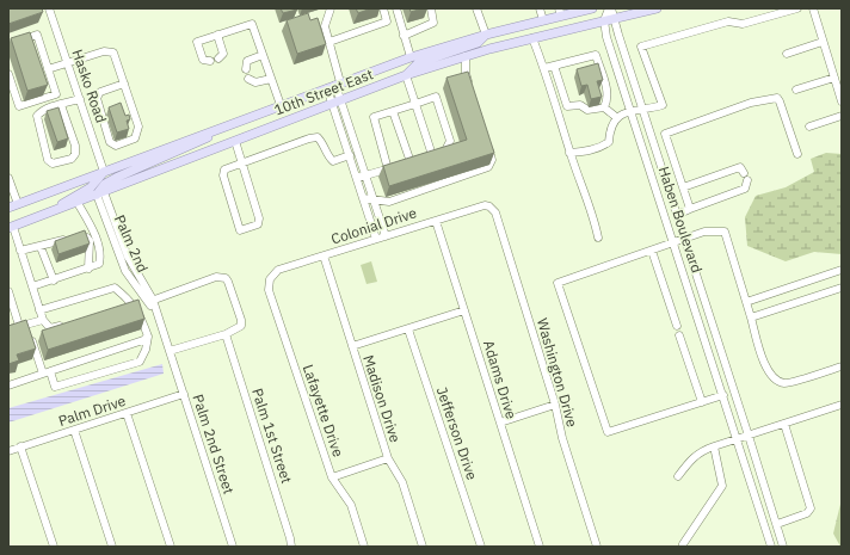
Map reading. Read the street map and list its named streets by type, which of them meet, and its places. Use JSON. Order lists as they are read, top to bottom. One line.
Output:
{"streets":{"main road":["10th Street East"],"street":["Hasko Road","Haben Boulevard","Colonial Drive","Palm 2nd","Washington Drive","Adams Drive","Madison Drive","Palm Drive","Lafayette Drive","Jefferson Drive","Palm 1st Street","Palm 2nd Street"]},"crossings":[["Hasko Road","10th Street East"],["10th Street East","Haben Boulevard"],["10th Street East","Palm 2nd"],["Colonial Drive","Washington Drive"],["Colonial Drive","Adams Drive"],["Colonial Drive","Madison Drive"],["Colonial Drive","Lafayette Drive"],["Palm 2nd","Palm 2nd Street"],["Palm Drive","Palm 2nd Street"]]}
